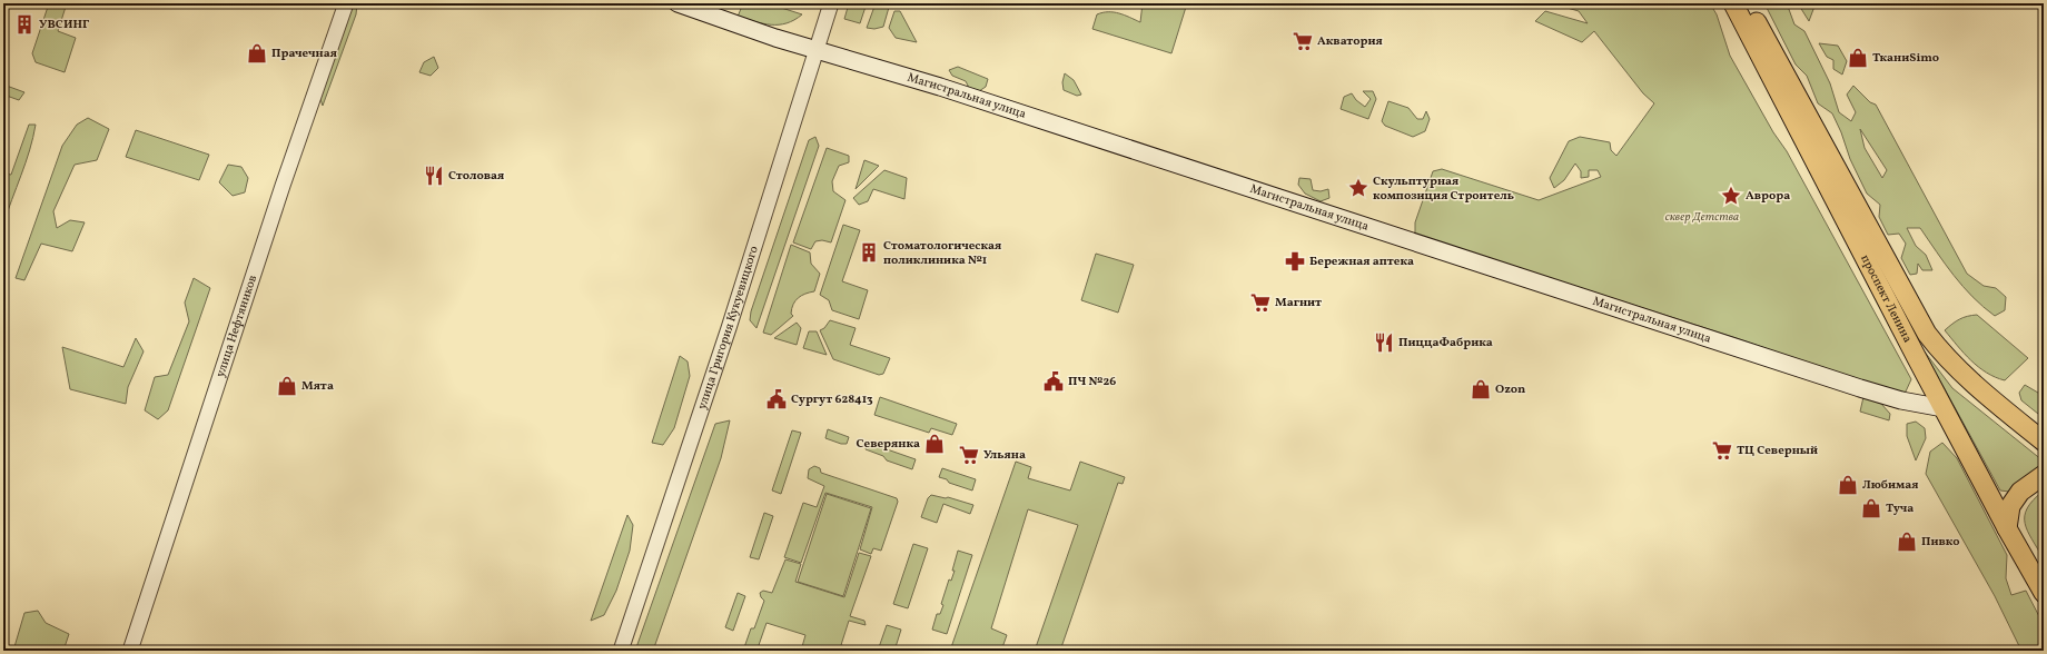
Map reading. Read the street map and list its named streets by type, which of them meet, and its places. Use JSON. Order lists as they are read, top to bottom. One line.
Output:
{"streets":{"main road":["Магистральная улица","проспект Ленина"],"street":["улица Нефтяников","улица Григория Кукуевицкого"]},"crossings":[["Магистральная улица","проспект Ленина"],["Магистральная улица","улица Григория Кукуевицкого"]],"parks":["сквер Детства"],"places":{"building":["УВСИНГ","Стоматологическая поликлиника №1"],"supermarket":["Акватория","Магнит","ТЦ Северный","Ульяна"],"shop":["Прачечная","ТканиSimo","Мята","Ozon","Северянка","Любимая","Туча","Пивко"],"restaurant":["Столовая","ПиццаФабрика"],"place":["Скульптурная композиция Строитель","Аврора"],"pharmacy":["Бережная аптека"],"public building":["ПЧ №26","Сургут 628413"]}}
